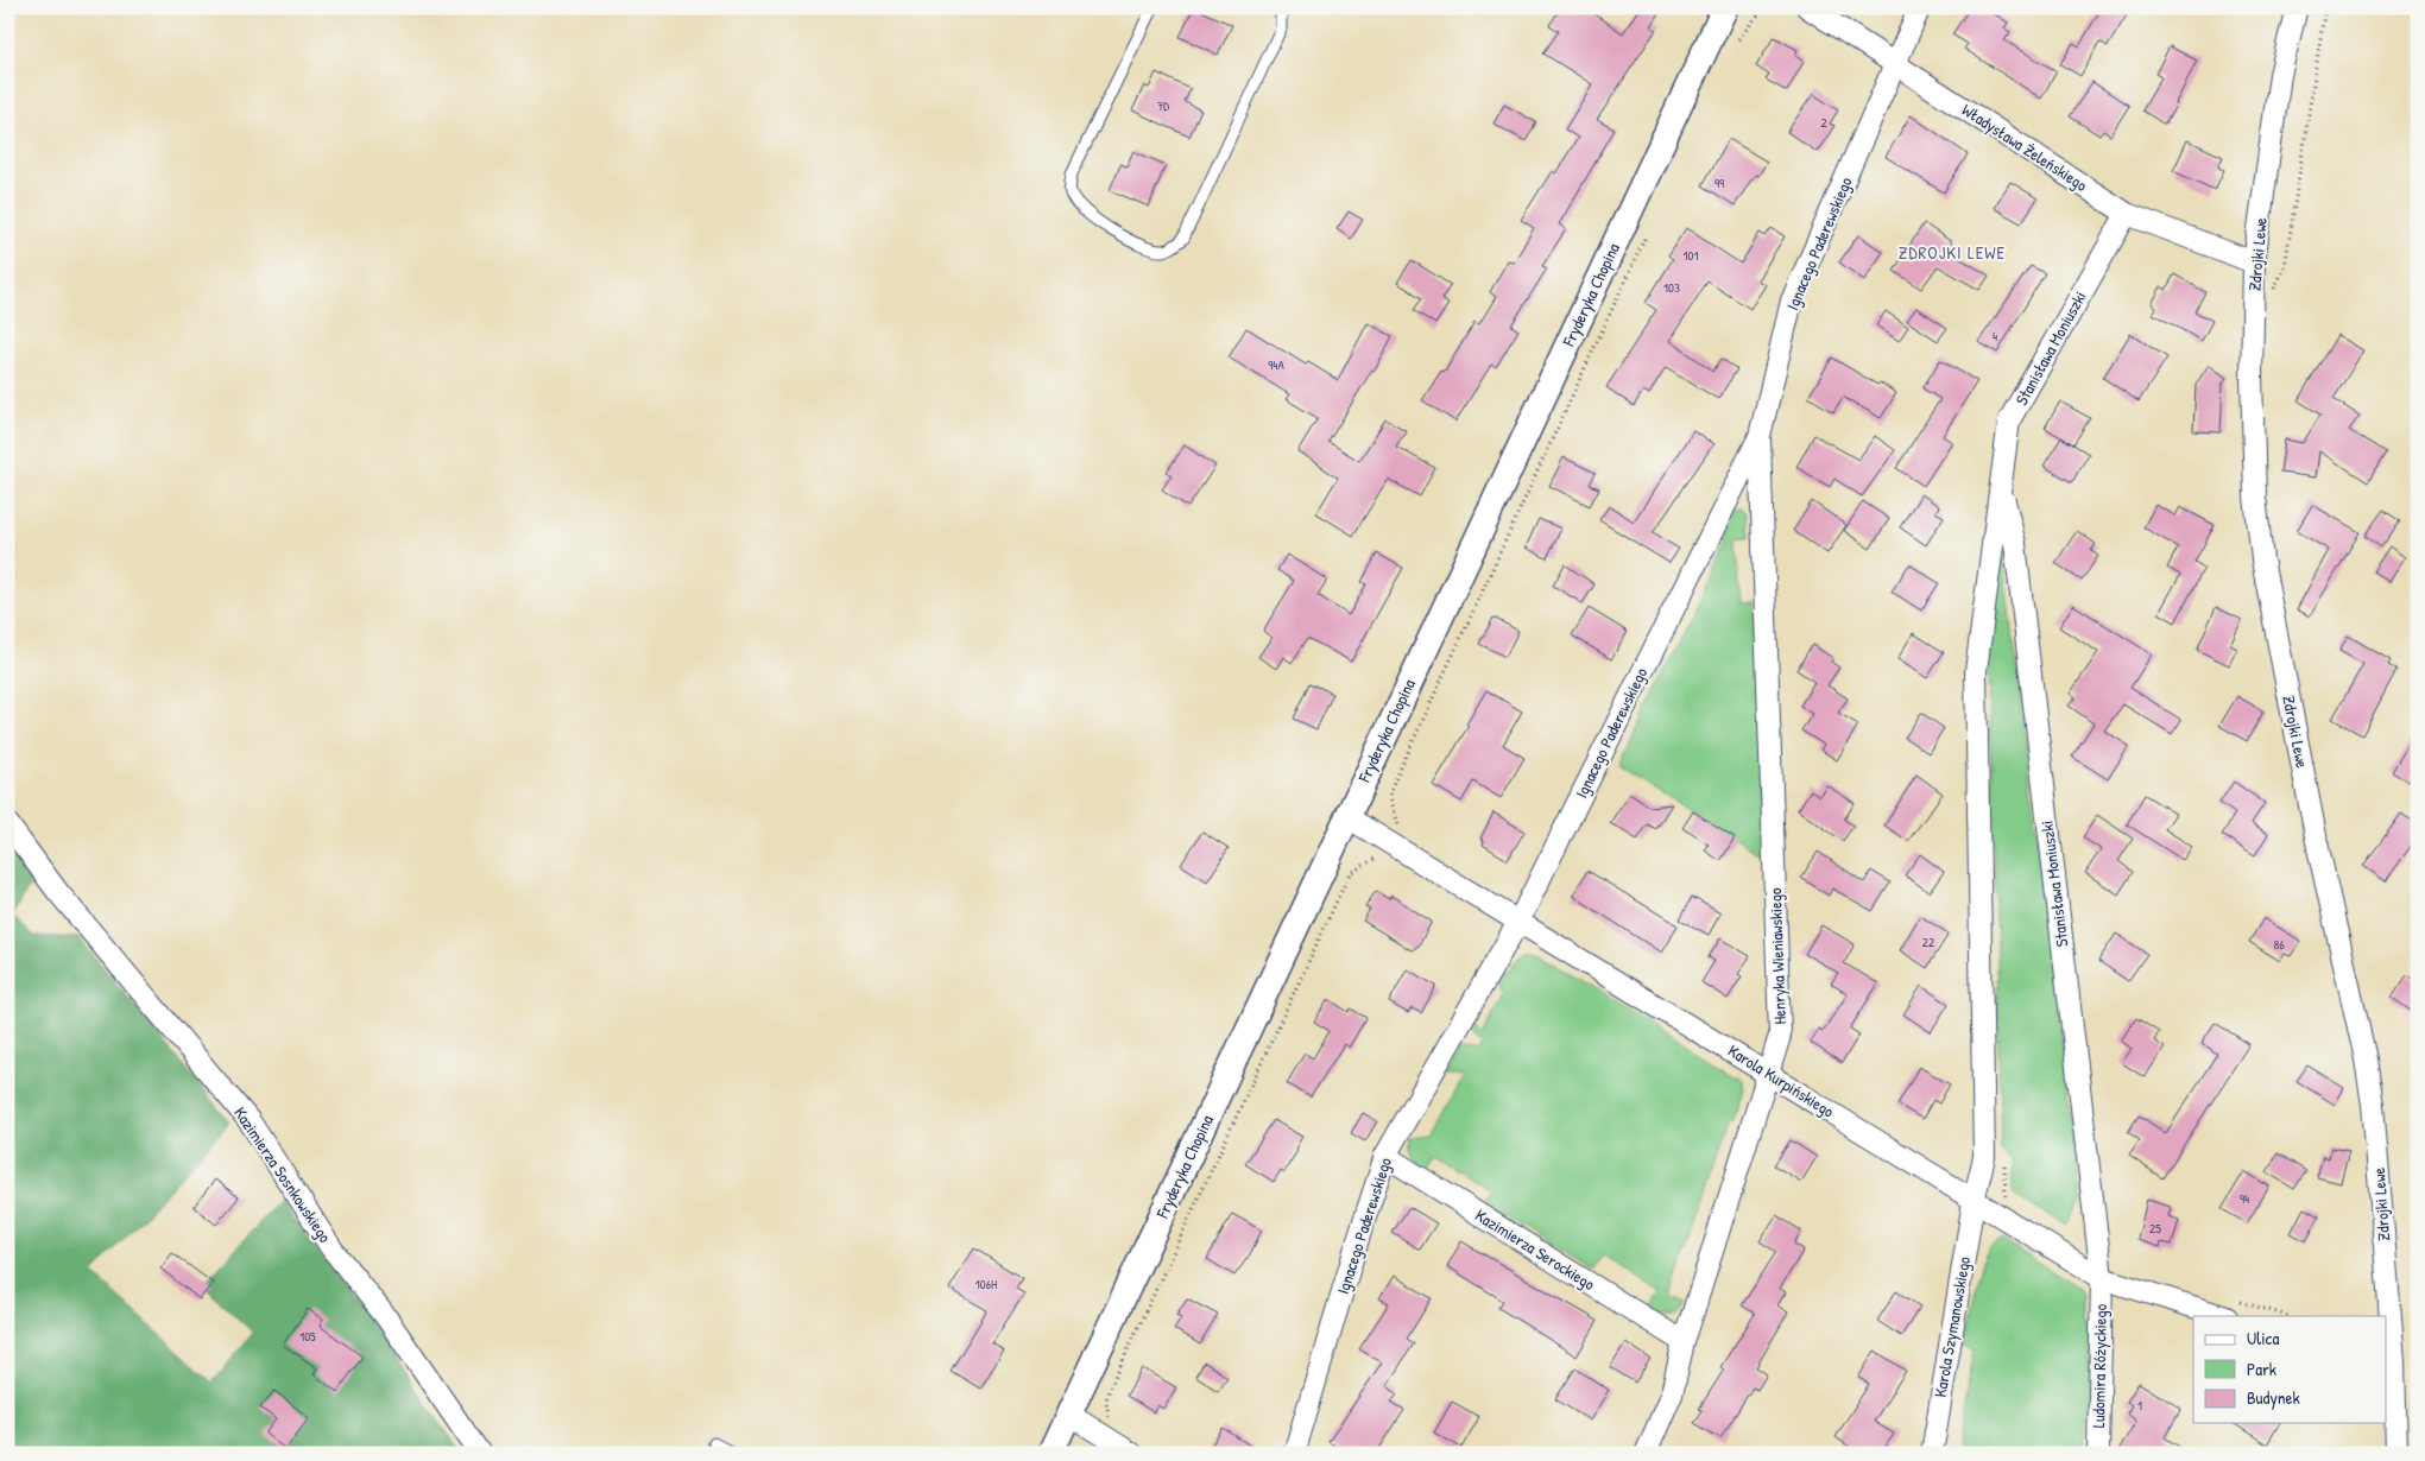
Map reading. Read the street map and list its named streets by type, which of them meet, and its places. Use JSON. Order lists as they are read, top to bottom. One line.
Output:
{"streets":{"street":["Władysława Żeleńskiego","Ignacego Paderewskiego","Zdrojki Lewe","Fryderyka Chopina","Stanisława Moniuszki","Henryka Wieniawskiego","Karola Kurpińskiego","Kazimierza Sosnkowskiego","Kazimierza Serockiego","Karola Szymanowskiego","Ludomira Różyckiego"]},"crossings":[["Władysława Żeleńskiego","Ignacego Paderewskiego"],["Władysława Żeleńskiego","Zdrojki Lewe"],["Władysława Żeleńskiego","Stanisława Moniuszki"],["Ignacego Paderewskiego","Henryka Wieniawskiego"],["Ignacego Paderewskiego","Karola Kurpińskiego"],["Ignacego Paderewskiego","Kazimierza Serockiego"],["Fryderyka Chopina","Karola Kurpińskiego"],["Stanisława Moniuszki","Karola Kurpińskiego"],["Stanisława Moniuszki","Karola Szymanowskiego"],["Stanisława Moniuszki","Ludomira Różyckiego"],["Henryka Wieniawskiego","Karola Kurpińskiego"],["Henryka Wieniawskiego","Kazimierza Serockiego"],["Karola Kurpińskiego","Karola Szymanowskiego"],["Karola Kurpińskiego","Ludomira Różyckiego"]],"districts":["ZDROJKI LEWE"],"house_numbers":["7D","2","99","101","103","4","94A","22","86","94","25","106H","105","1"],"legend":["Ulica","Park","Budynek"]}
